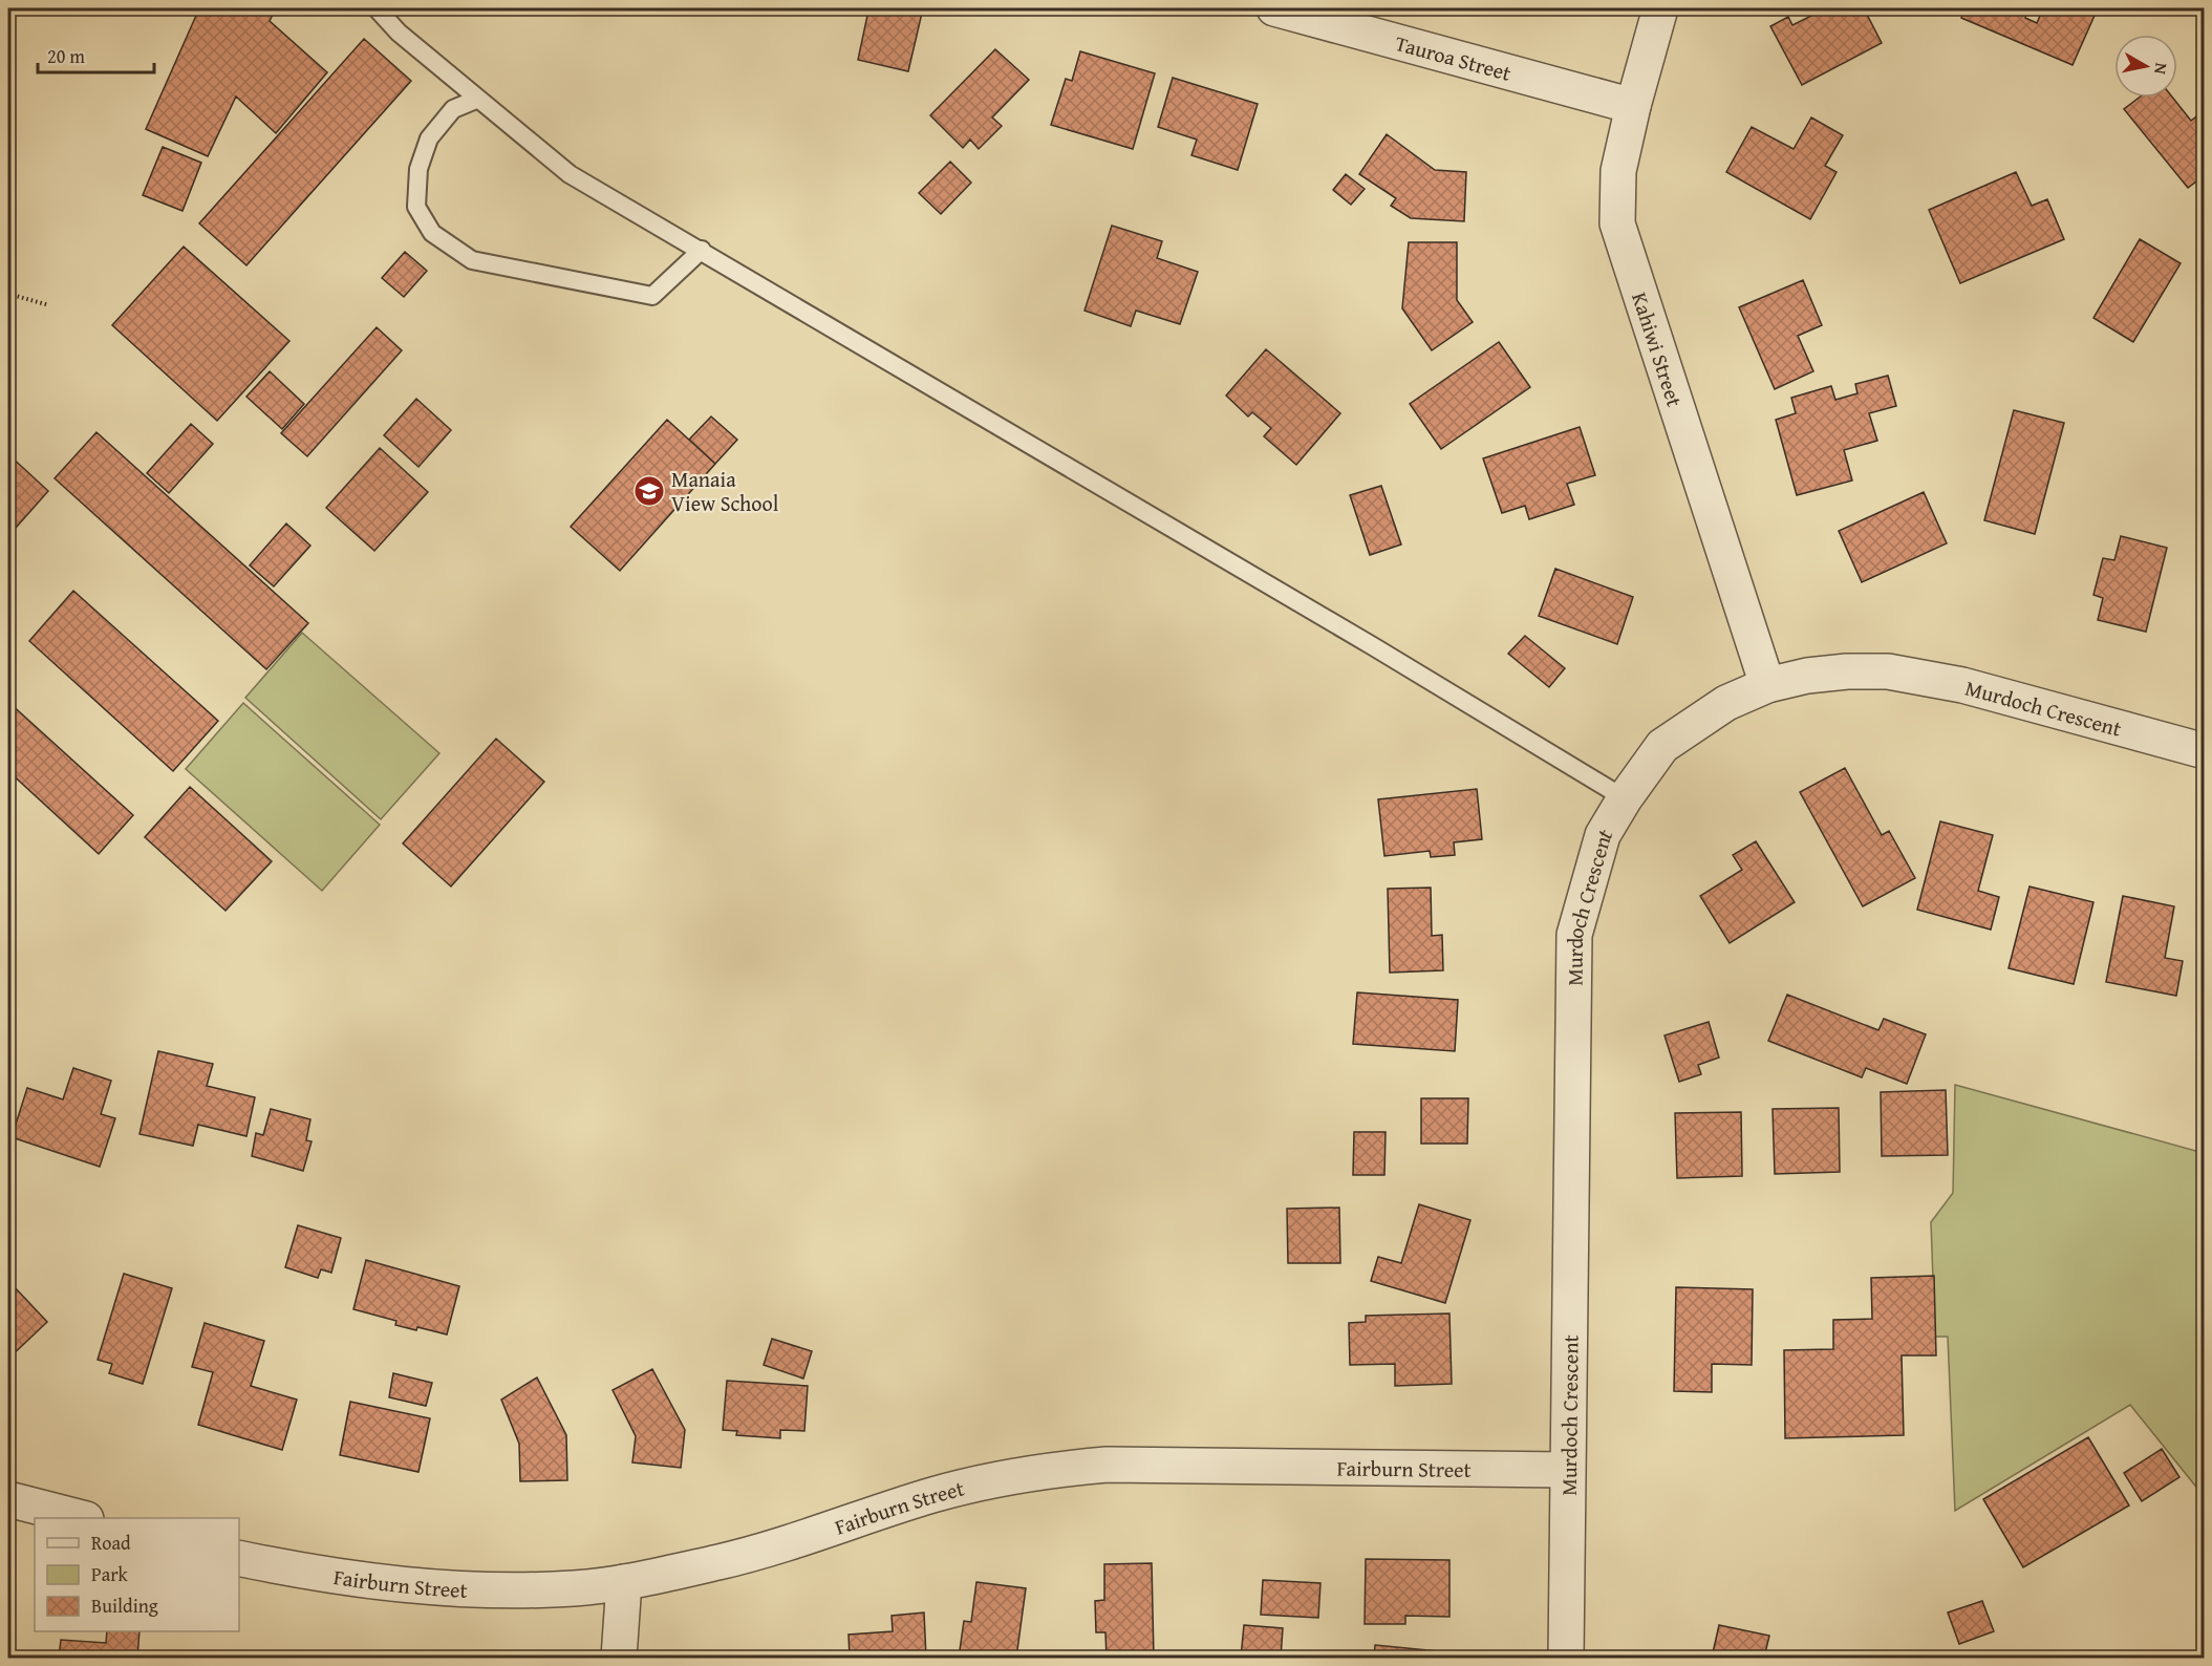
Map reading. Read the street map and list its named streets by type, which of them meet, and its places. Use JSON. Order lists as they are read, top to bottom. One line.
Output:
{"streets":{"street":["Tauroa Street","Kahiwi Street","Murdoch Crescent","Fairburn Street"]},"crossings":[["Tauroa Street","Kahiwi Street"],["Kahiwi Street","Murdoch Crescent"],["Murdoch Crescent","Fairburn Street"]],"places":{"school or university":["Manaia View School"]},"legend":["Road","Park","Building"],"scale_bar":"20 m","north":"right"}
